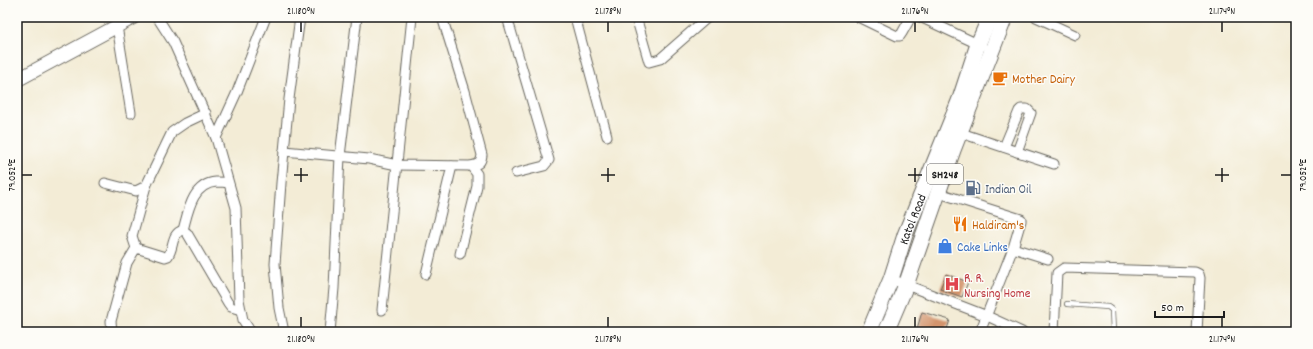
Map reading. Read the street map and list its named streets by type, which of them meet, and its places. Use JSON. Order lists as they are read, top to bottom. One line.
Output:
{"streets":{"main road":["SH248","Katol Road"]},"places":{"cafe":["Mother Dairy"],"fuel station":["Indian Oil"],"restaurant":["Haldiram's"],"shop":["Cake Links"],"hospital":["R. R. Nursing Home"]},"scale_bar":"50 m","coordinates":["21.180°N","21.178°N","21.176°N","21.174°N","79.052°E"]}
